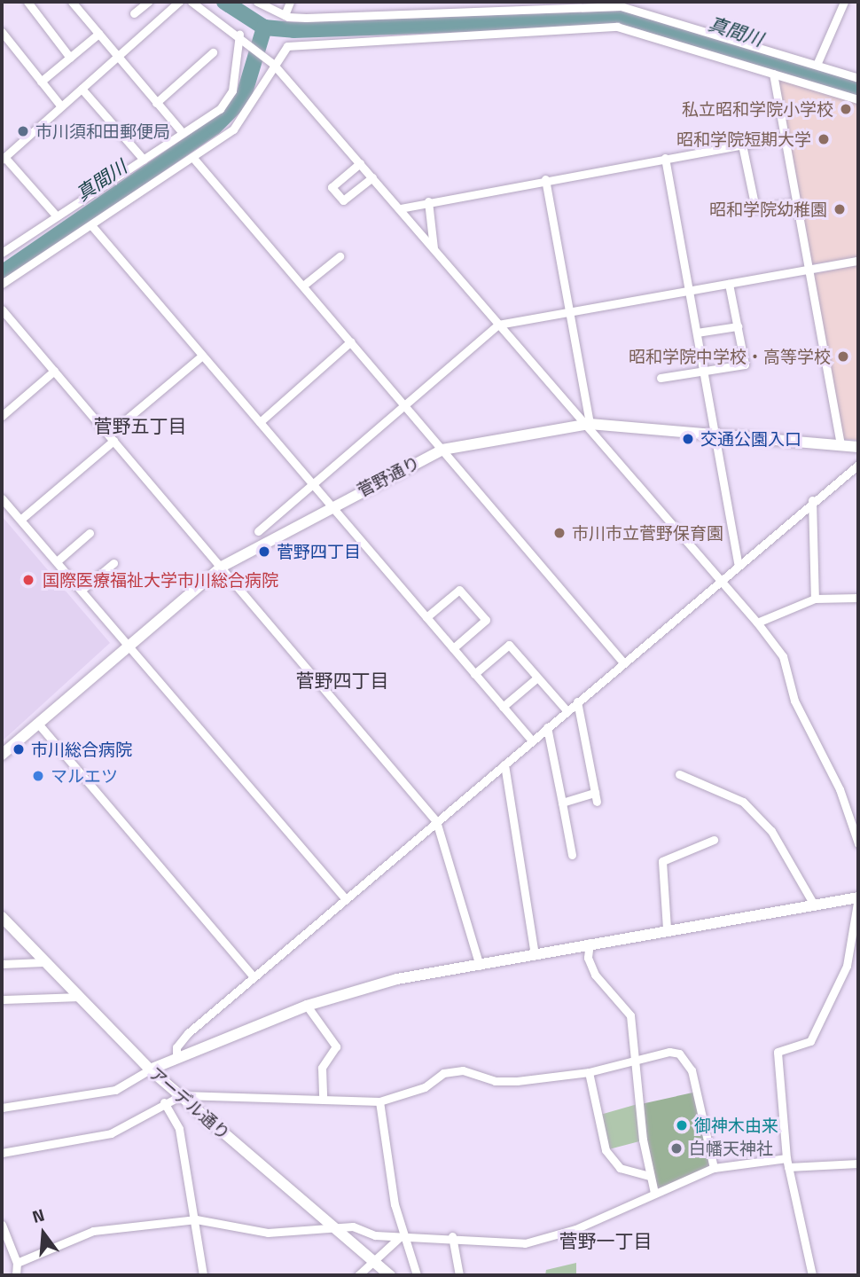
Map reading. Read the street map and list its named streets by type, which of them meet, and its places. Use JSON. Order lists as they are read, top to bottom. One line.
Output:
{"streets":{"street":["菅野通り","アーデル通り"]},"districts":["菅野五丁目","菅野四丁目","菅野一丁目"],"water":["真間川"],"places":["私立昭和学院小学校","市川須和田郵便局","昭和学院短期大学","昭和学院幼稚園","昭和学院中学校・高等学校","交通公園入口","市川市立菅野保育園","菅野四丁目","国際医療福祉大学市川総合病院","市川総合病院","マルエツ","御神木由来","白幡天神社"],"north":"top"}
